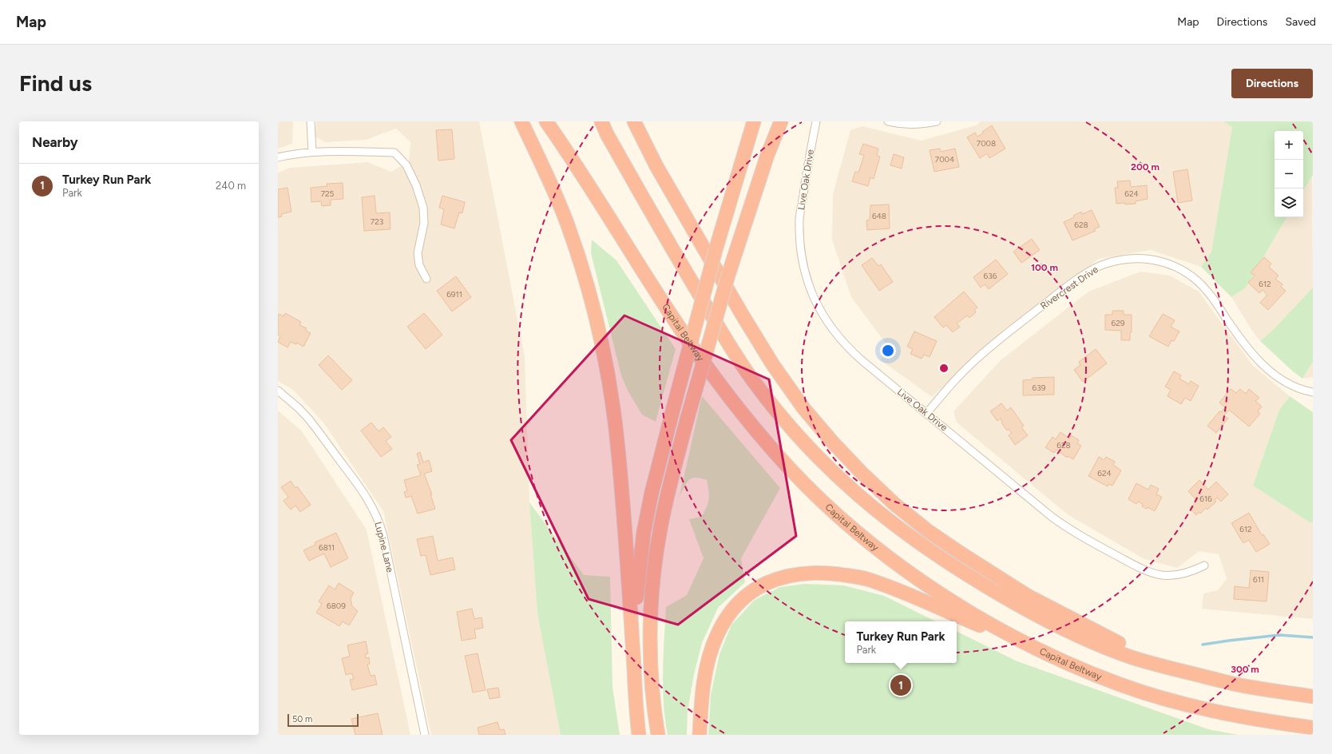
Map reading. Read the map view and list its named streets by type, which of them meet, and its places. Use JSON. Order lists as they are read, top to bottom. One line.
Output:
{"streets":{"highway":["Capital Beltway"],"street":["Live Oak Drive","Rivercrest Drive","Lupine Lane"]},"crossings":[["Live Oak Drive","Rivercrest Drive"]],"house_numbers":["7008","7004","725","624","648","723","628","636","612","6911","629","639","628","624","616","612","6811","611","6809"],"scale_bar":"50 m","page":{"header":"Map","nav":["Map","Directions","Saved"],"buttons":"Directions","title":"Find us","heading":"Nearby","map_buttons":["+","−"],"list":[{"mark":"1","name":"Turkey Run Park","note":"Park","value":"240 m"}],"popup":["Turkey Run Park","Park"],"pins":"1","scale":"50 m"},"rings":["200 m","100 m","300 m"]}
